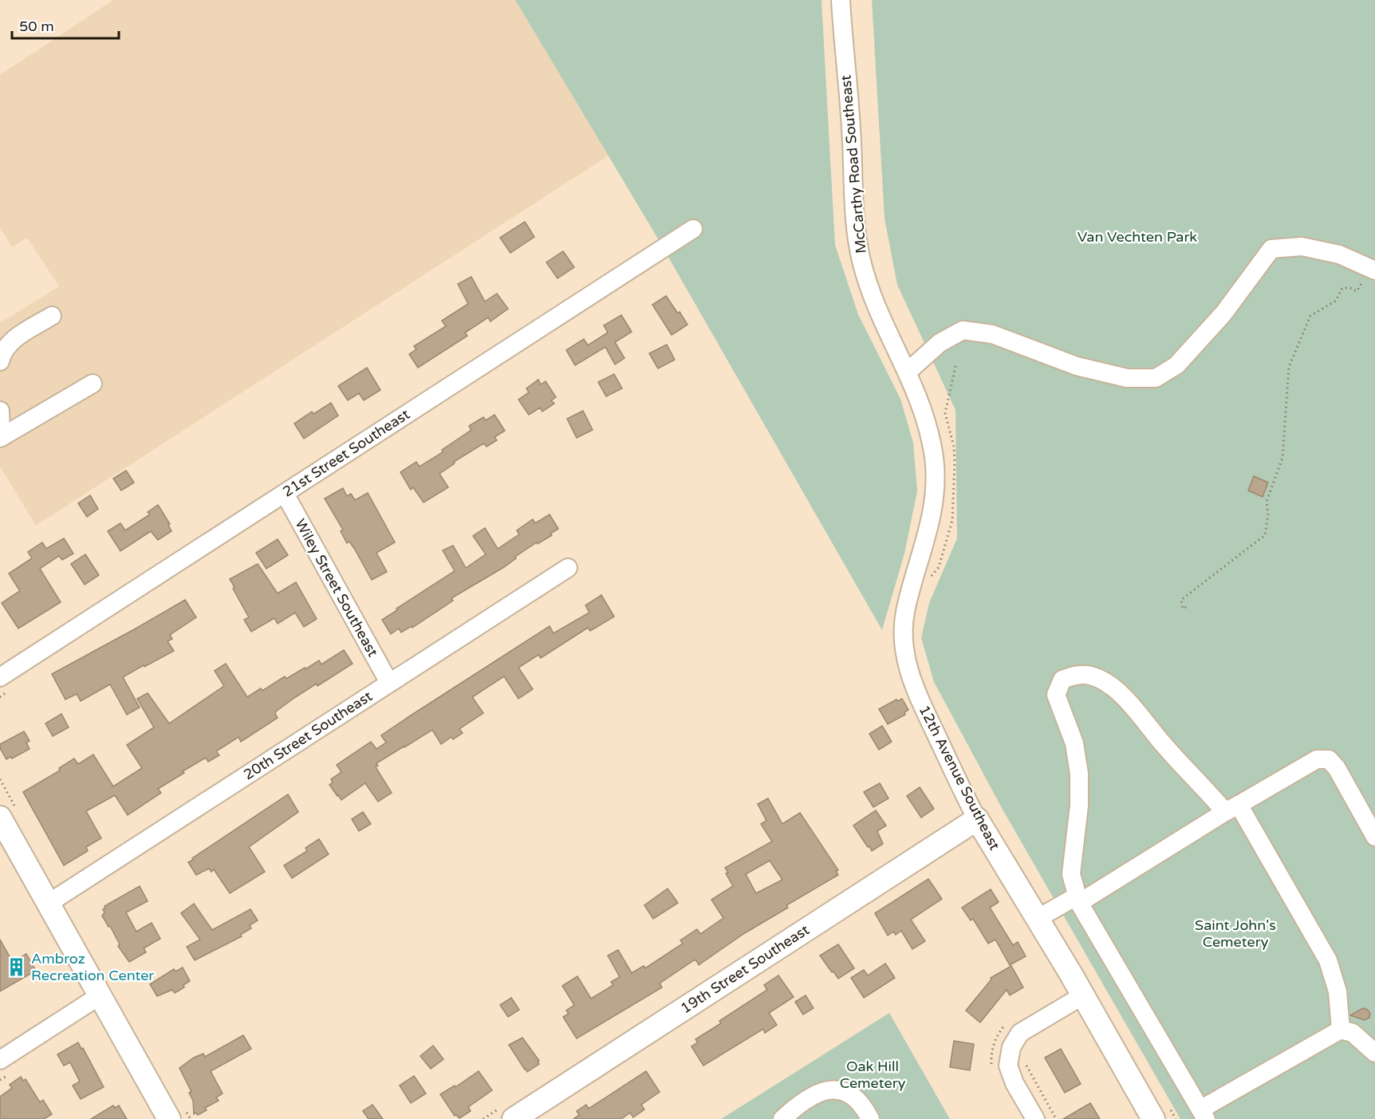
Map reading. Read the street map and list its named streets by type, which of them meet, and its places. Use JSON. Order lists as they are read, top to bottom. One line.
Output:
{"streets":{"main road":["12th Avenue Southeast","19th Street Southeast"],"street":["McCarthy Road Southeast","21st Street Southeast","Wiley Street Southeast","20th Street Southeast"]},"crossings":[["McCarthy Road Southeast","12th Avenue Southeast"],["21st Street Southeast","Wiley Street Southeast"],["Wiley Street Southeast","20th Street Southeast"],["12th Avenue Southeast","19th Street Southeast"]],"parks":["Van Vechten Park","Saint John's Cemetery","Oak Hill Cemetery"],"places":{"building":["Ambroz Recreation Center"]},"scale_bar":"50 m"}
